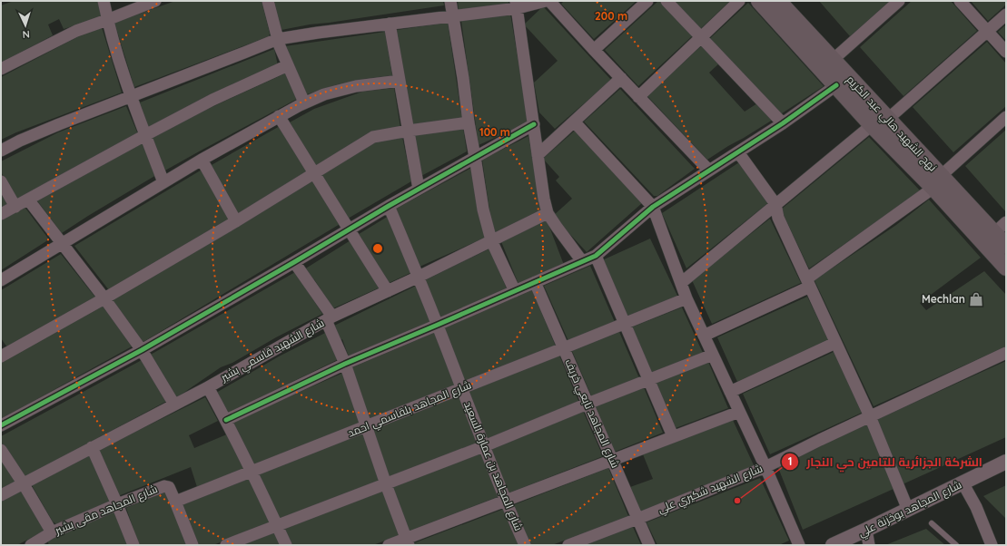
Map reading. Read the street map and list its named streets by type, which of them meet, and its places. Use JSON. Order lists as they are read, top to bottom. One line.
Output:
{"streets":{"main road":["نهج الشهيد هالي عبد الكريم"],"street":["شارع الشهيد قاسمي بشير","شارع المجاهد بلقاسمي احمد","شارع المجاهد تابعي خريف","شارع المجاهد بن عمارة السعيد","شارع الشهيد شكيري علي","شارع المجاهد بوخزنة علي","شارع المجاهد مقى بشير"]},"crossings":[["شارع الشهيد قاسمي بشير","شارع المجاهد بن عمارة السعيد"],["شارع المجاهد بلقاسمي احمد","شارع المجاهد تابعي خريف"],["شارع المجاهد بلقاسمي احمد","شارع المجاهد بن عمارة السعيد"],["شارع المجاهد بلقاسمي احمد","شارع المجاهد مقى بشير"],["شارع المجاهد تابعي خريف","شارع الشهيد شكيري علي"]],"places":{"shop":["Mechlan"],"other":["الشركة الجزائرية للتامين حي النجار"]},"north":"bottom","rings":["200 m","100 m"]}
